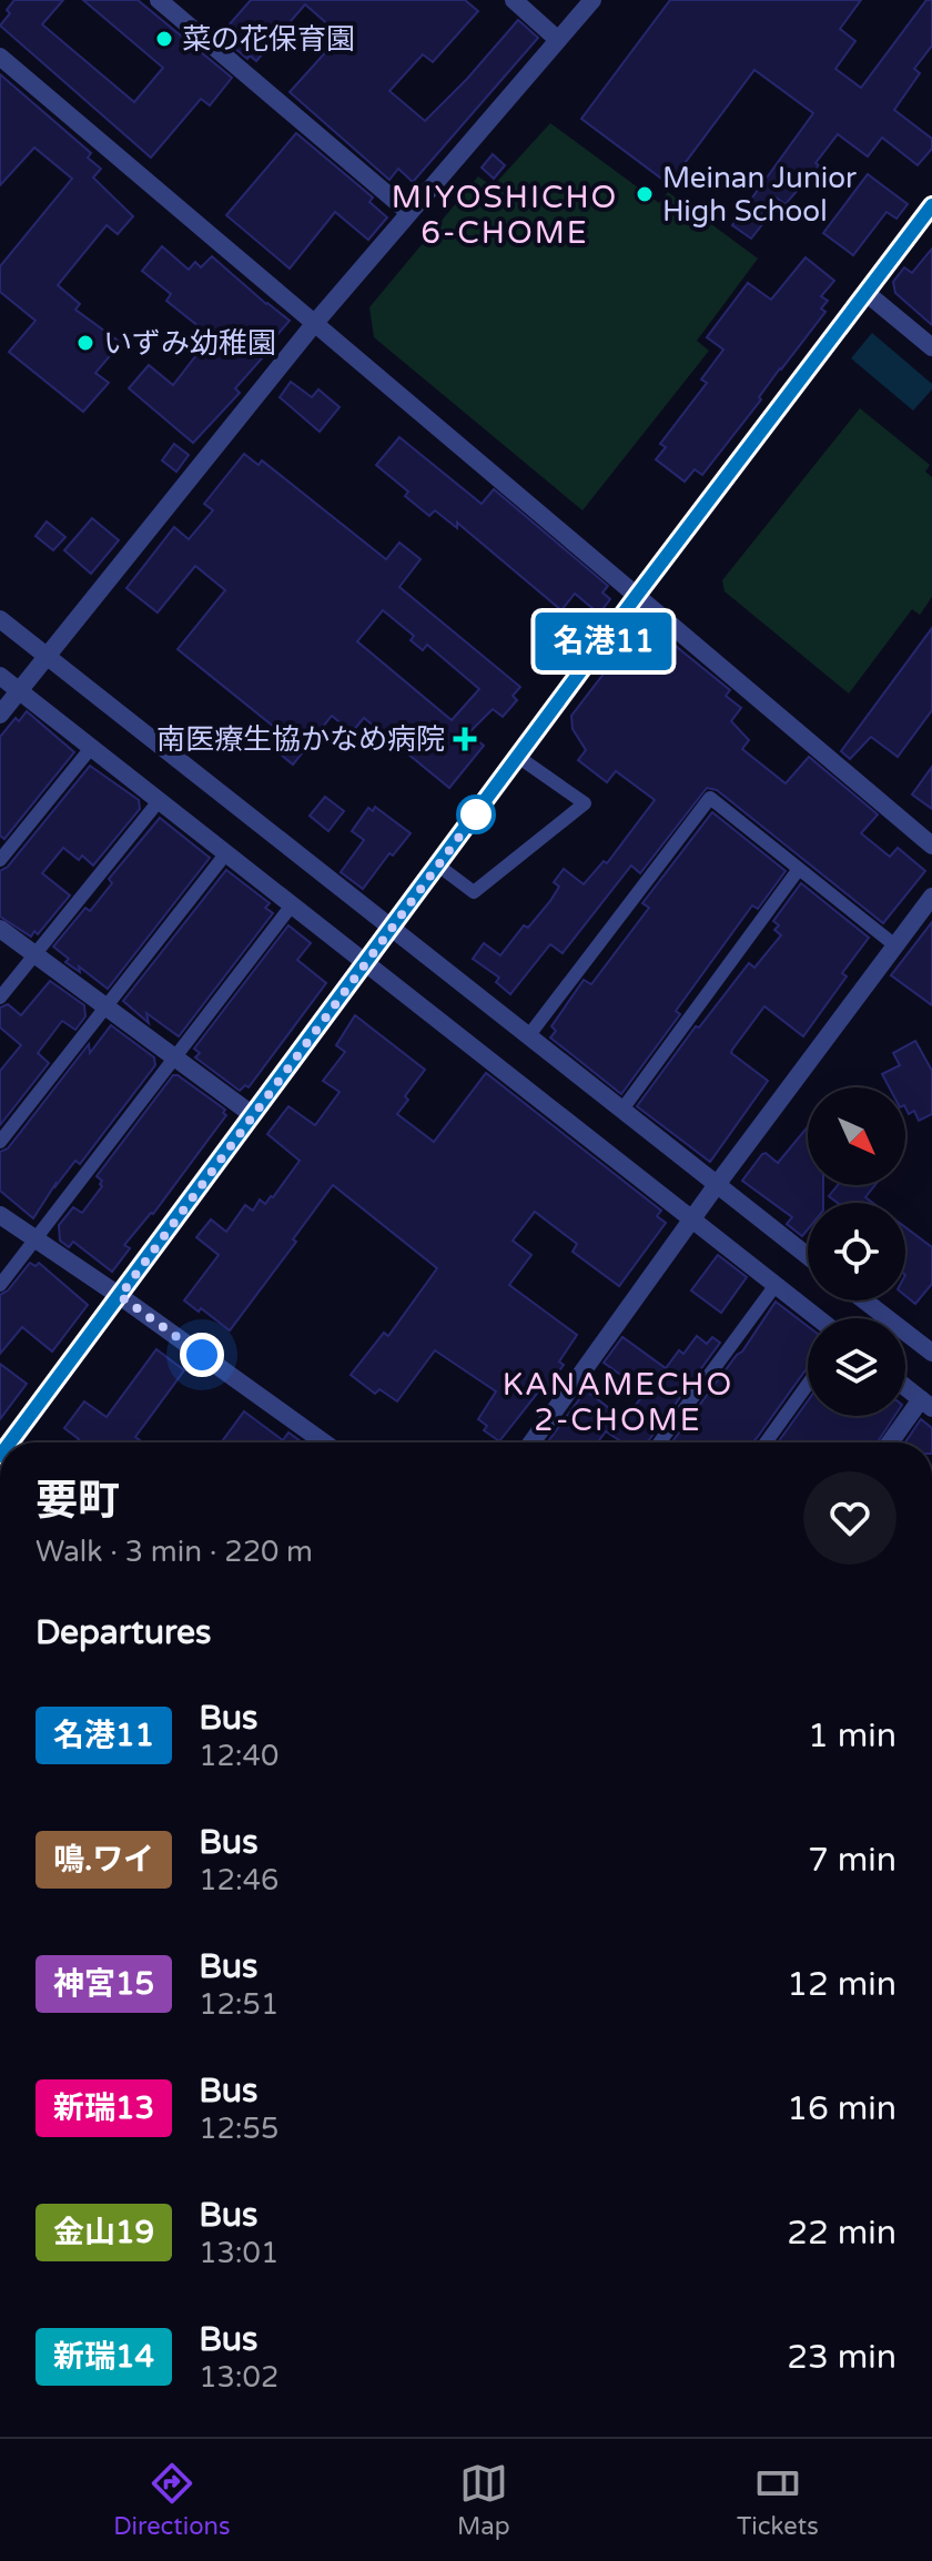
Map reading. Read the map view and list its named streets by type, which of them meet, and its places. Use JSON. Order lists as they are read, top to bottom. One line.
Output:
{"districts":["MIYOSHICHO 6-CHOME","KANAMECHO 2-CHOME"],"places":{"other":["菜の花保育園","Meinan Junior High School","いずみ幼稚園"],"health":["南医療生協かなめ病院"]},"lines":["bus line 名港11"],"north":"bottom right","page":{"on_map":"名港11","heading":[["要町","Walk · 3 min · 220 m"],"Departures"],"list":[{"mark":"名港11","name":"Bus","note":"12:40","value":"1 min"},{"mark":"鳴.ワイ","name":"Bus","note":"12:46","value":"7 min"},{"mark":"神宮15","name":"Bus","note":"12:51","value":"12 min"},{"mark":"新瑞13","name":"Bus","note":"12:55","value":"16 min"},{"mark":"金山19","name":"Bus","note":"13:01","value":"22 min"},{"mark":"新瑞14","name":"Bus","note":"13:02","value":"23 min"}],"tabs":["Directions","Map","Tickets"]}}
